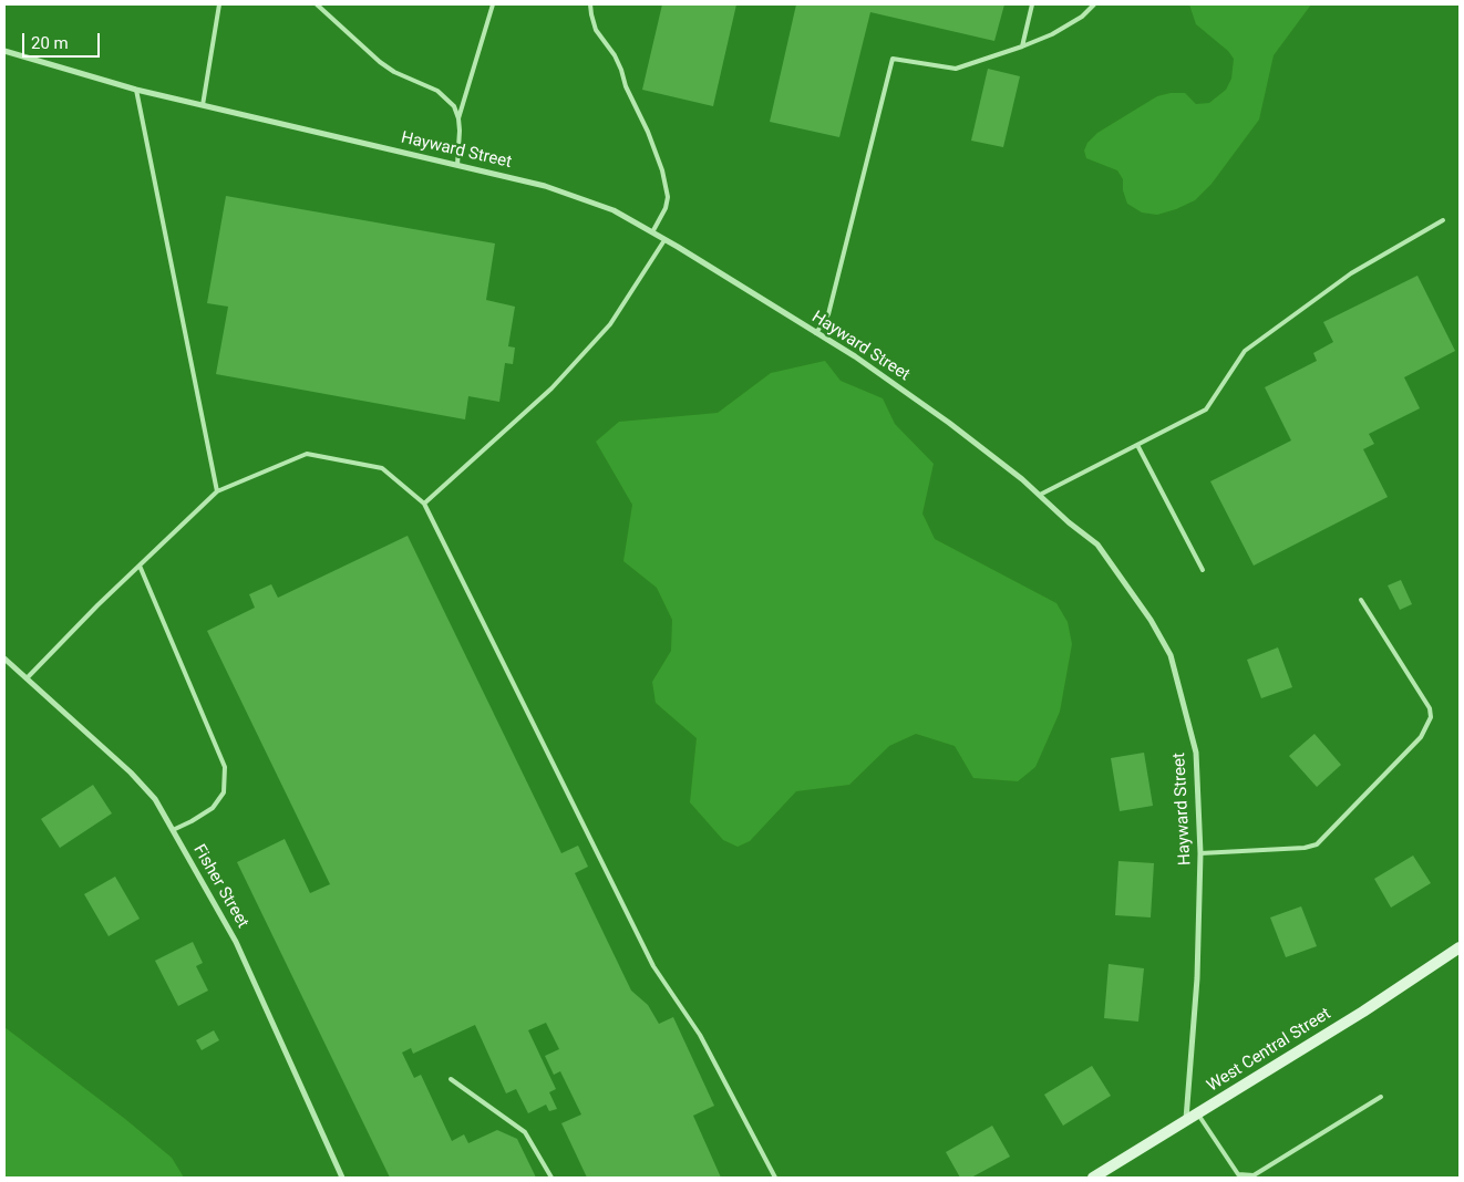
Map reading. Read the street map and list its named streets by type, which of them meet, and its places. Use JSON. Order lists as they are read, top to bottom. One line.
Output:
{"streets":{"main road":["West Central Street"],"street":["Hayward Street","Fisher Street"]},"crossings":[["Hayward Street","West Central Street"]],"scale_bar":"20 m"}
